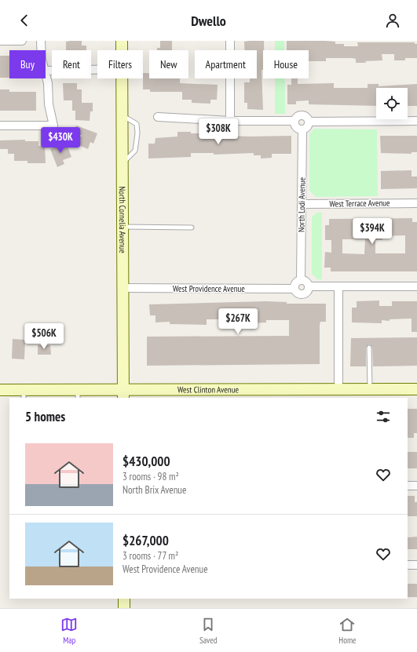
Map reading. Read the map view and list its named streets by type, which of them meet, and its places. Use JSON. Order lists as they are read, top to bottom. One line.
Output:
{"streets":{"main road":["North Cornelia Avenue","West Clinton Avenue"],"street":["West Terrace Avenue","North Lodi Avenue","West Providence Avenue"]},"crossings":[["West Terrace Avenue","North Lodi Avenue"],["North Lodi Avenue","West Providence Avenue"],["North Cornelia Avenue","West Providence Avenue"],["North Cornelia Avenue","West Clinton Avenue"]],"page":{"header":"Dwello","chip":["Buy","Rent","Filters","New","Apartment","House"],"price":["$308K","$430K","$394K","$267K","$506K"],"heading":"5 homes","list":[{"name":"$430,000","note":"3 rooms · 98 m² · North Brix Avenue"},{"name":"$267,000","note":"3 rooms · 77 m² · West Providence Avenue"}],"tabs":["Map","Saved","Home"]}}
